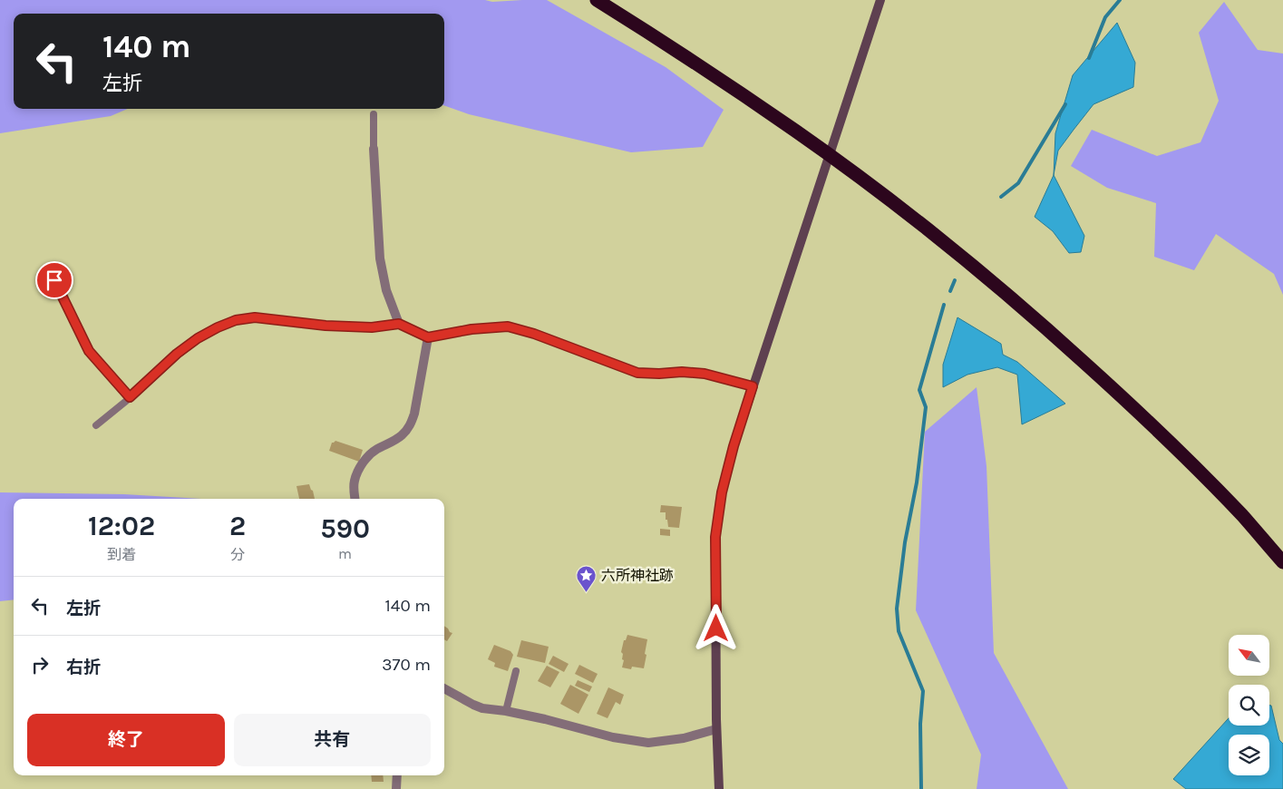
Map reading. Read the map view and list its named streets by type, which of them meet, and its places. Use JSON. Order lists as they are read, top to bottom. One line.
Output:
{"places":{"place":["六所神社跡"]},"north":"top left","page":{"turn":["140 m","左折"],"eta":["12:02","到着","2","分","590","m"],"list":[{"name":"左折","value":"140 m"},{"name":"右折","value":"370 m"}],"buttons":["終了","共有"]}}
